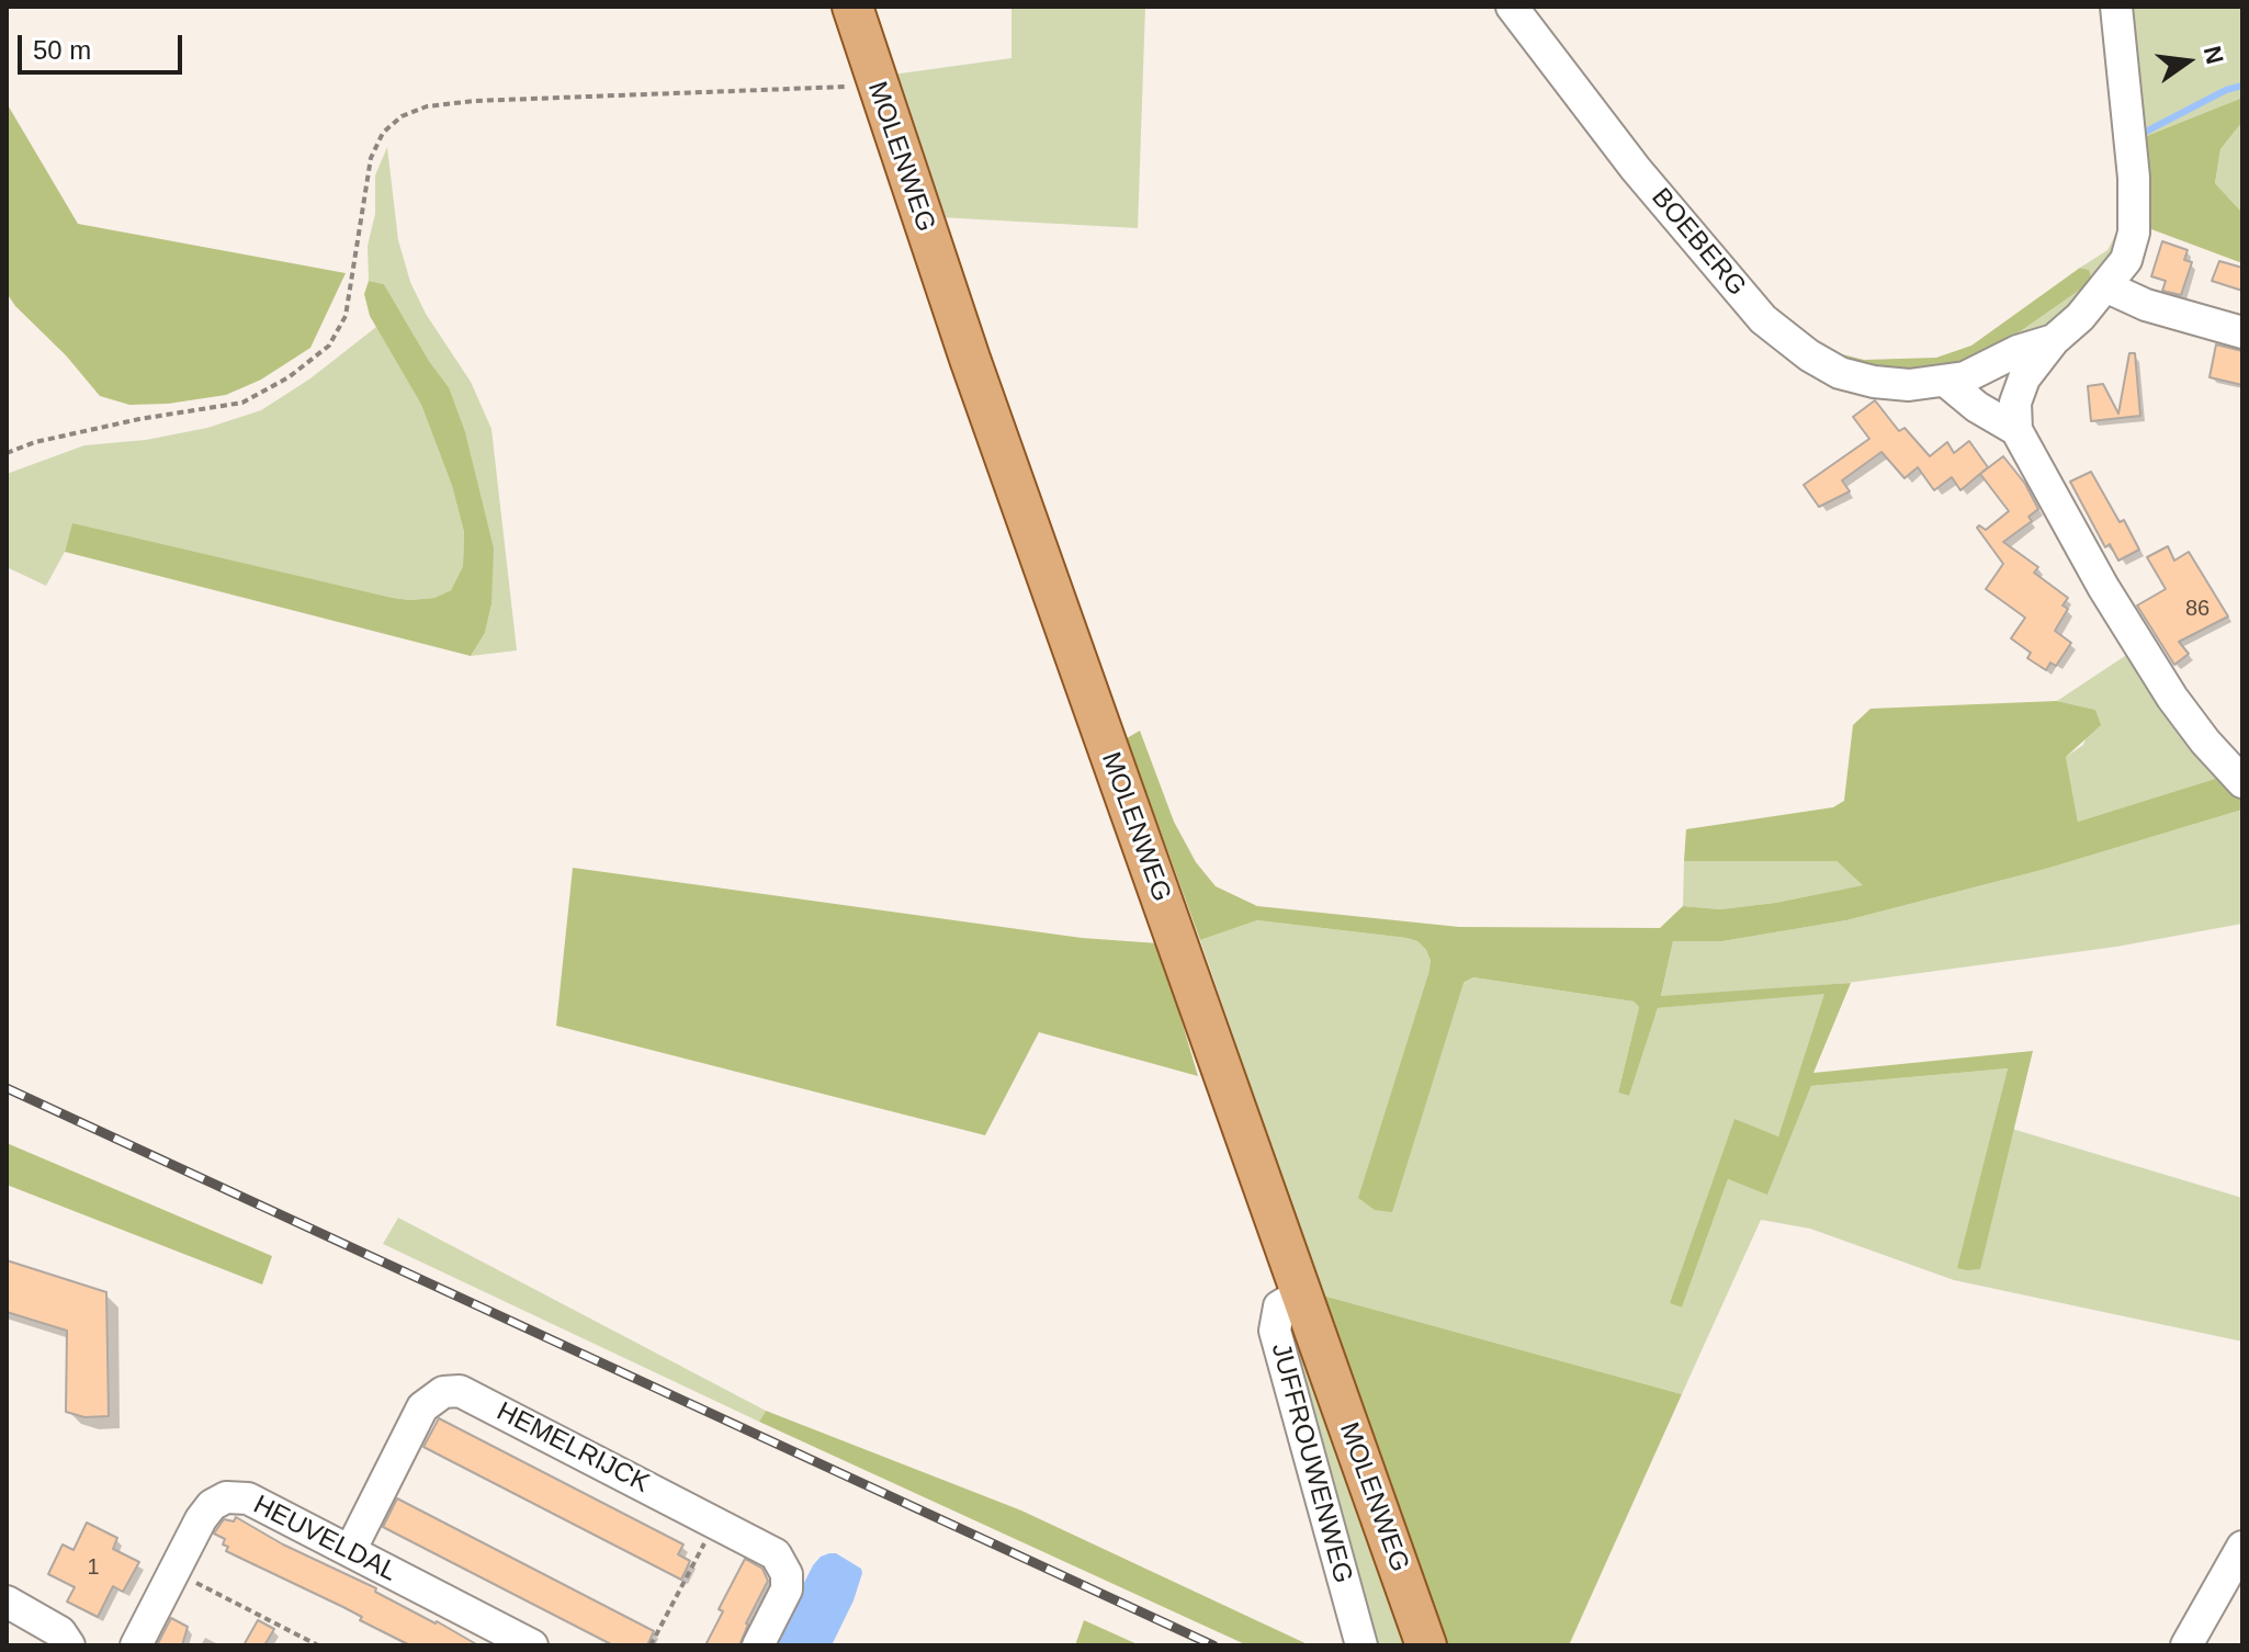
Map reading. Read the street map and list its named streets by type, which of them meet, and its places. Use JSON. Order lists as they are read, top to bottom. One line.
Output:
{"streets":{"main road":["MOLENWEG"],"street":["BOEBERG","HEMELRIJCK","JUFFROUWENWEG","HEUVELDAL"]},"crossings":[["MOLENWEG","JUFFROUWENWEG"],["HEMELRIJCK","HEUVELDAL"]],"house_numbers":["86","1"],"scale_bar":"50 m","north":"right"}
